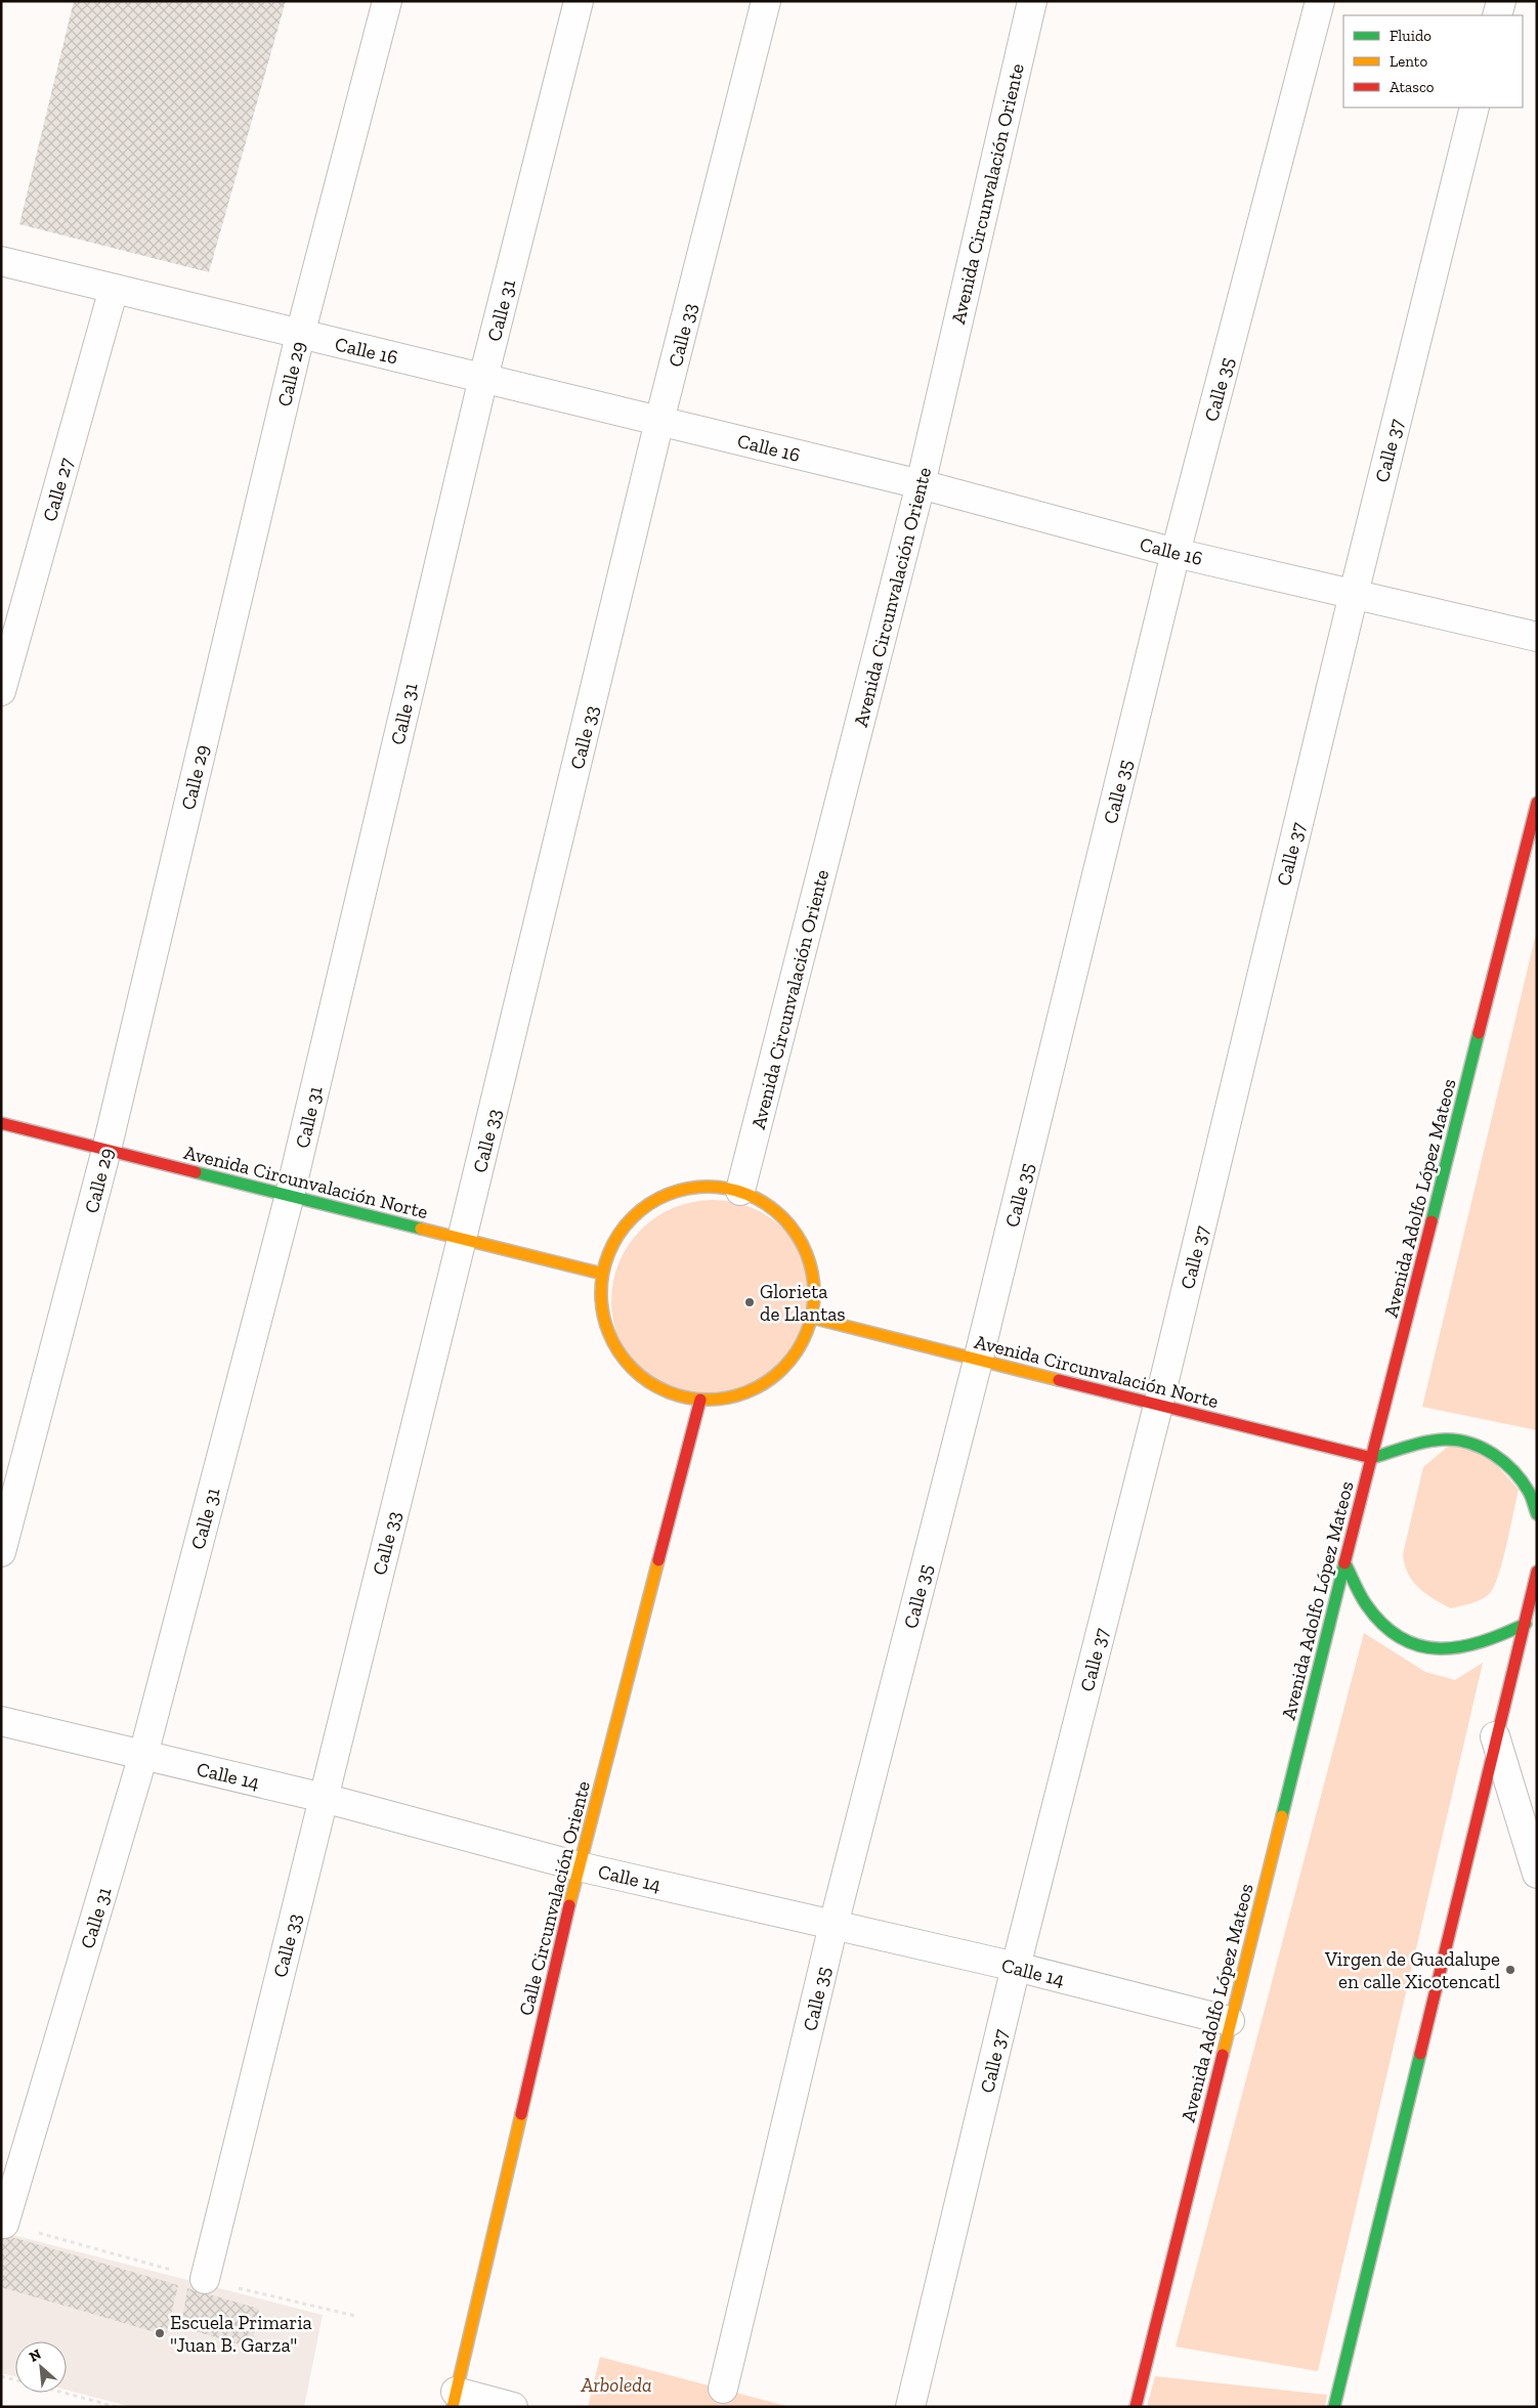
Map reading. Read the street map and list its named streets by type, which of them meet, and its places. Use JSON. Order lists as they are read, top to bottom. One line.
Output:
{"streets":{"main road":["Avenida Circunvalación Norte","Avenida Adolfo López Mateos","Calle Circunvalación Oriente"],"street":["Avenida Circunvalación Oriente","Calle 31","Calle 33","Calle 16","Calle 29","Calle 35","Calle 37","Calle 27","Calle 14"]},"crossings":[["Avenida Circunvalación Oriente","Calle 16"],["Calle 31","Calle 16"],["Calle 31","Avenida Circunvalación Norte"],["Calle 31","Calle 14"],["Calle 33","Calle 16"],["Calle 33","Avenida Circunvalación Norte"],["Calle 33","Calle 14"],["Calle 16","Calle 29"],["Calle 16","Calle 35"],["Calle 16","Calle 37"],["Calle 16","Calle 27"],["Calle 29","Avenida Circunvalación Norte"],["Calle 35","Avenida Circunvalación Norte"],["Calle 35","Calle 14"],["Calle 37","Avenida Circunvalación Norte"],["Calle 37","Calle 14"],["Avenida Circunvalación Norte","Avenida Adolfo López Mateos"],["Avenida Adolfo López Mateos","Calle 14"],["Calle 14","Calle Circunvalación Oriente"]],"parks":["Arboleda"],"places":["Glorieta de Llantas","Virgen de Guadalupe en calle Xicotencatl","Escuela Primaria \"Juan B. Garza\""],"legend":["Fluido","Lento","Atasco"],"north":"top left"}
